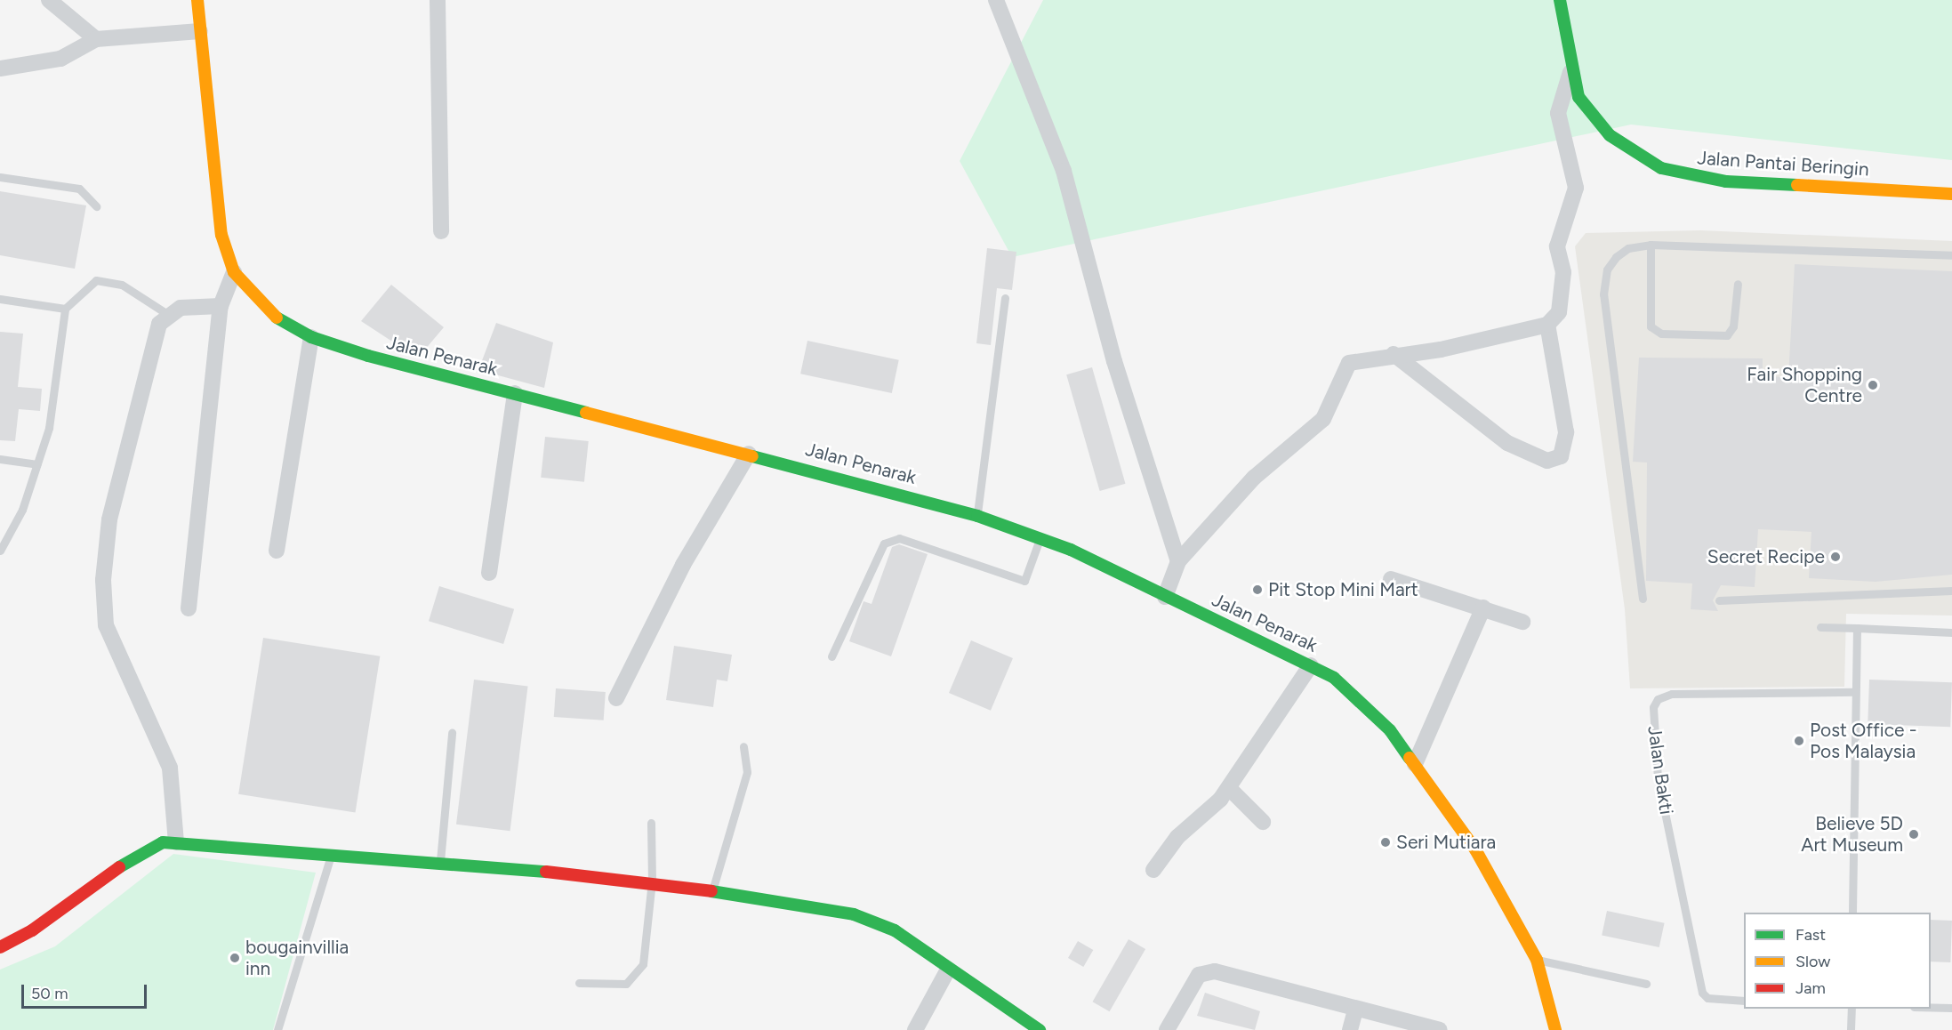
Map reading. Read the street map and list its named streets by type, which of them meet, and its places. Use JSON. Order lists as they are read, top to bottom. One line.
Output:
{"streets":{"street":["Jalan Pantai Beringin","Jalan Penarak"],"lane":["Jalan Bakti"]},"places":["Fair Shopping Centre","Secret Recipe","Pit Stop Mini Mart","Post Office - Pos Malaysia","Believe 5D Art Museum","Seri Mutiara","bougainvillia inn"],"legend":["Fast","Slow","Jam"],"scale_bar":"50 m"}
